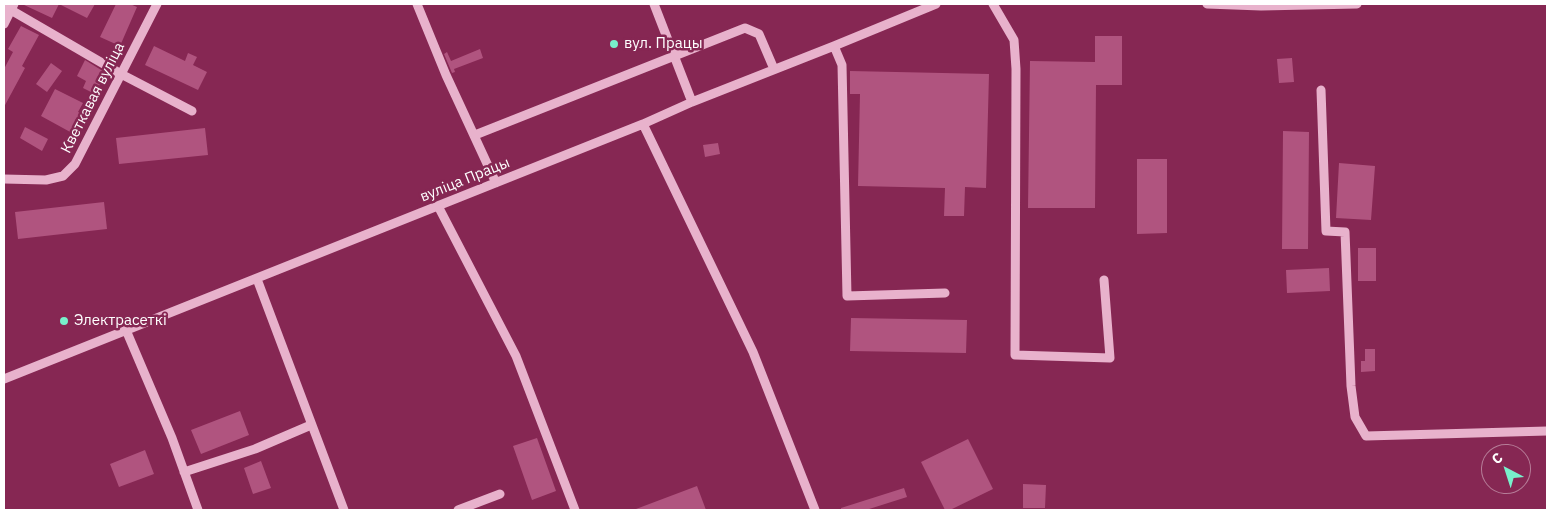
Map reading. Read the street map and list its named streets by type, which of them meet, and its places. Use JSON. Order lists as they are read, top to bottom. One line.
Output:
{"streets":{"street":["Кветкавая вуліца","вуліца Працы"]},"places":["вул. Працы","Электрасеткі"],"north":"top left"}
